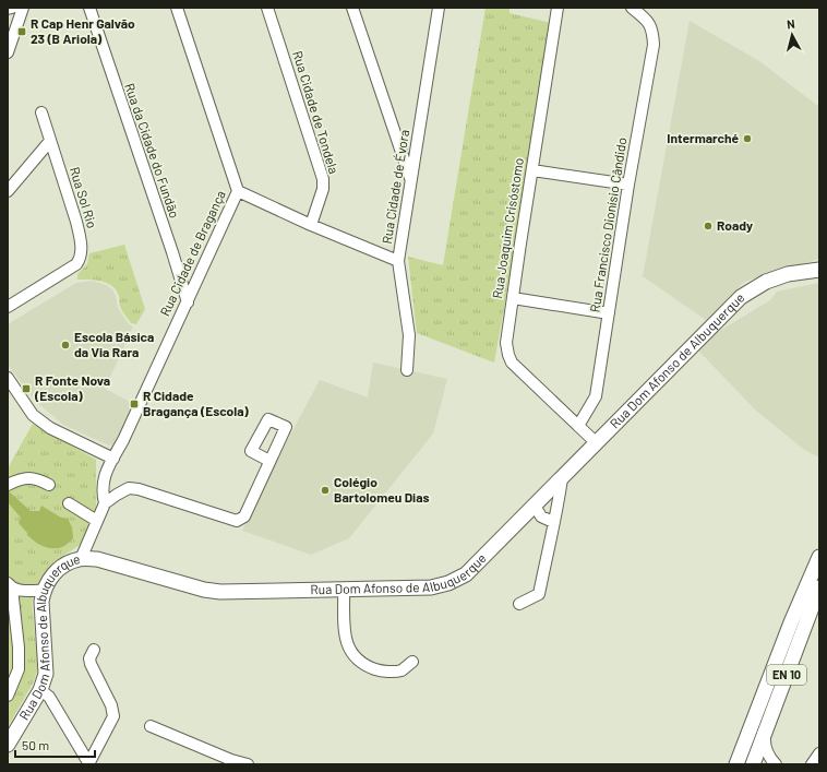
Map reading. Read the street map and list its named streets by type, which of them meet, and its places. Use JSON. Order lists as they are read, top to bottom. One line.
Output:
{"streets":{"main road":["Rua Dom Afonso de Albuquerque","EN 10"],"street":["Rua Cidade de Tondela","Rua da Cidade do Fundão","Rua Cidade de Évora","Rua Sol Rio","Rua Francisco Dionísio Cândido","Rua Joaquim Crisóstomo","Rua Cidade de Bragança"]},"crossings":[["Rua da Cidade do Fundão","Rua Cidade de Bragança"],["Rua Francisco Dionísio Cândido","Rua Joaquim Crisóstomo"]],"places":{"transit":["R Cap Henr Galvão 23 (B Ariola)","R Fonte Nova (Escola)","R Cidade Bragança (Escola)"],"other":["Intermarché","Roady","Escola Básica da Via Rara","Colégio Bartolomeu Dias"]},"scale_bar":"50 m","north":"top"}
